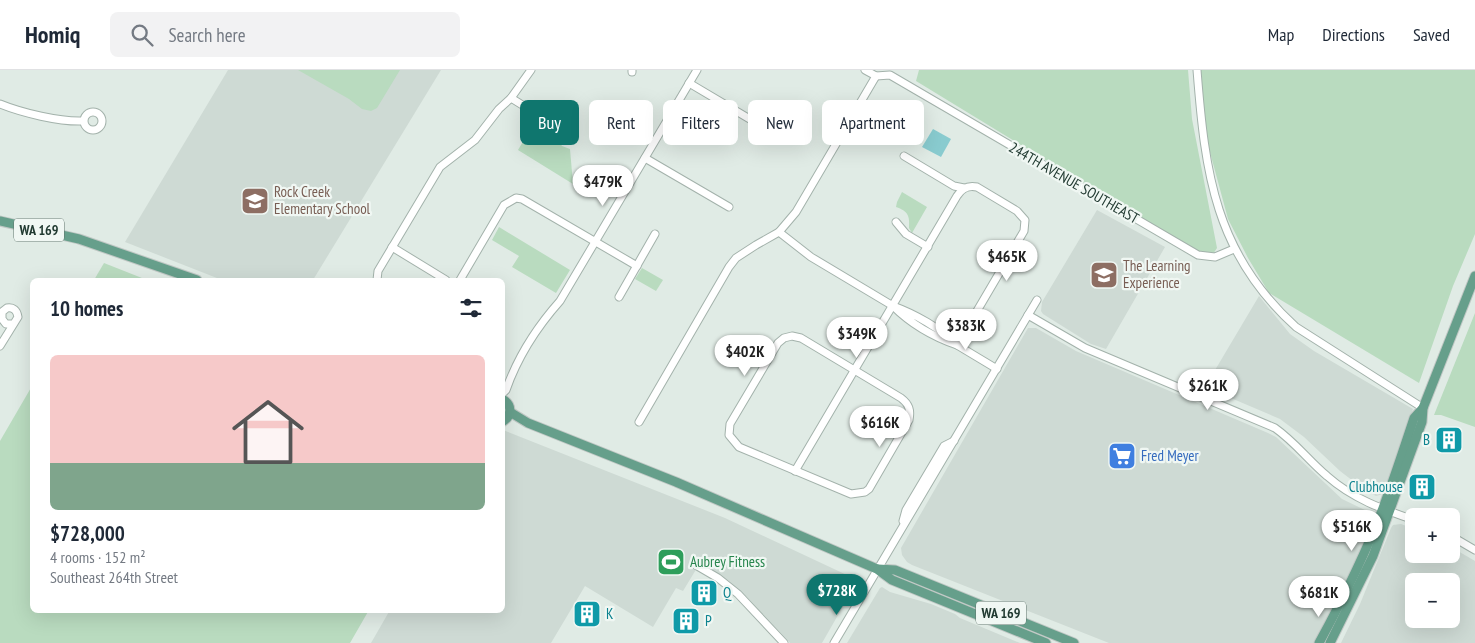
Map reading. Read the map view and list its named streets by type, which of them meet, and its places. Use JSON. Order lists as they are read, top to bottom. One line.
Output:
{"streets":{"main road":["WA 169"],"street":["244TH AVENUE SOUTHEAST"]},"places":{"school or university":["Rock Creek Elementary School","The Learning Experience"],"building":["B","Clubhouse","Q","K","P"],"supermarket":["Fred Meyer"],"sports":["Aubrey Fitness"]},"page":{"header":"Homiq","search":"Search here","nav":["Map","Directions","Saved"],"chip":["Buy","Rent","Filters","New","Apartment"],"price":["$479K","$465K","$383K","$349K","$402K","$261K","$616K","$516K","$728K","$681K"],"heading":"10 homes","list":[{"name":"$728,000","note":"4 rooms · 152 m² · Southeast 264th Street"}],"map_buttons":["+","−"]}}
